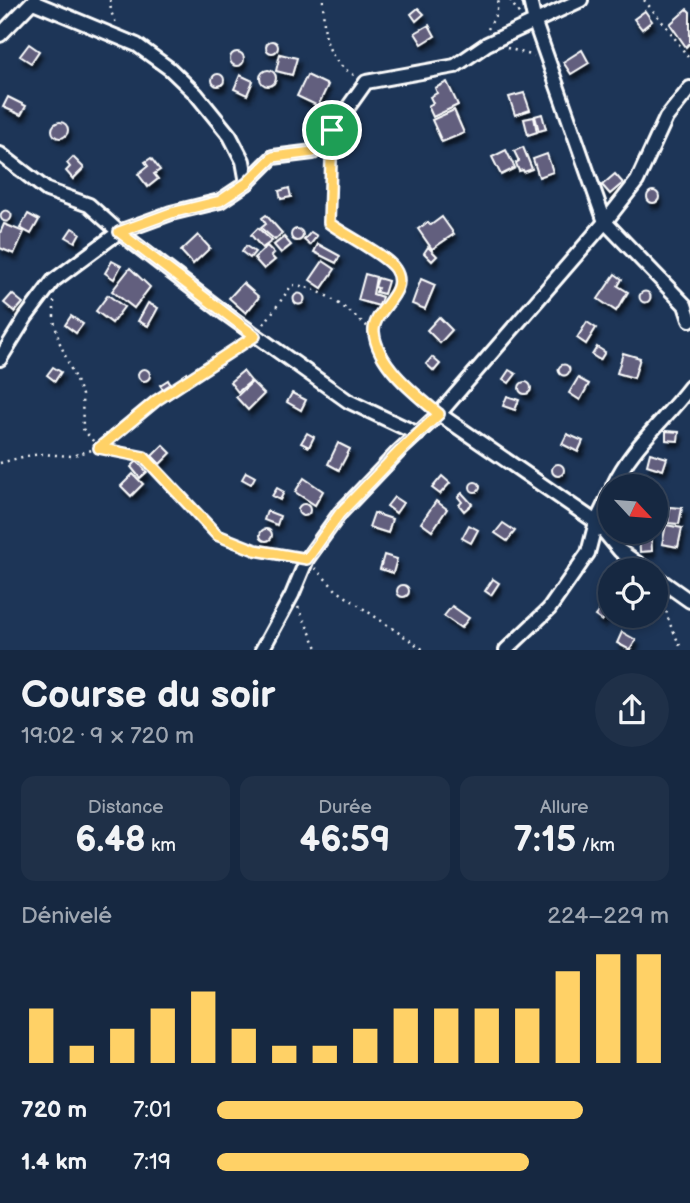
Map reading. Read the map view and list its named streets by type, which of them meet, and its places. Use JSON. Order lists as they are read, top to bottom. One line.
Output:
{"north":"bottom right","page":{"heading":["Course du soir","19:02 · 9 × 720 m"],"stats":[["Distance","6.48 km"],["Durée","46:59"],["Allure","7:15 /km"]],"chart":["Dénivelé","224–229 m"],"list":[{"name":"720 m","note":"7:01"},{"name":"1.4 km","note":"7:19"}]}}
